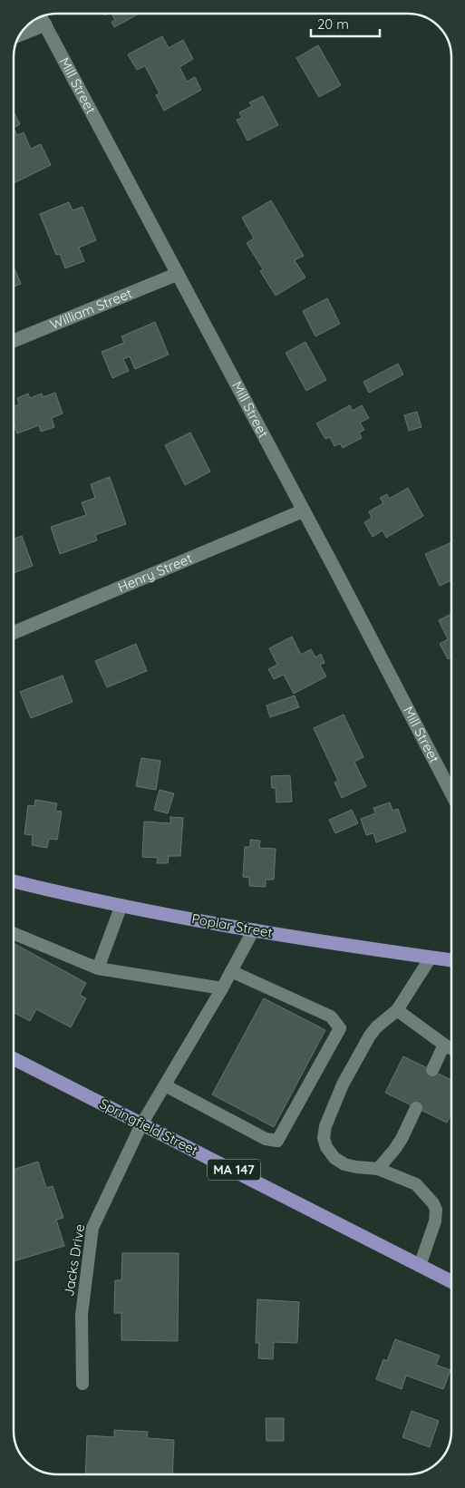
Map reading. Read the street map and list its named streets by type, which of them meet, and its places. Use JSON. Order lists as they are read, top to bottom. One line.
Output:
{"streets":{"main road":["Poplar Street","Springfield Street","MA 147"],"street":["Mill Street","William Street","Henry Street"],"lane":["Jacks Drive"]},"crossings":[["Mill Street","William Street"],["Mill Street","Henry Street"],["Poplar Street","Jacks Drive"],["Springfield Street","Jacks Drive"]],"scale_bar":"20 m"}
